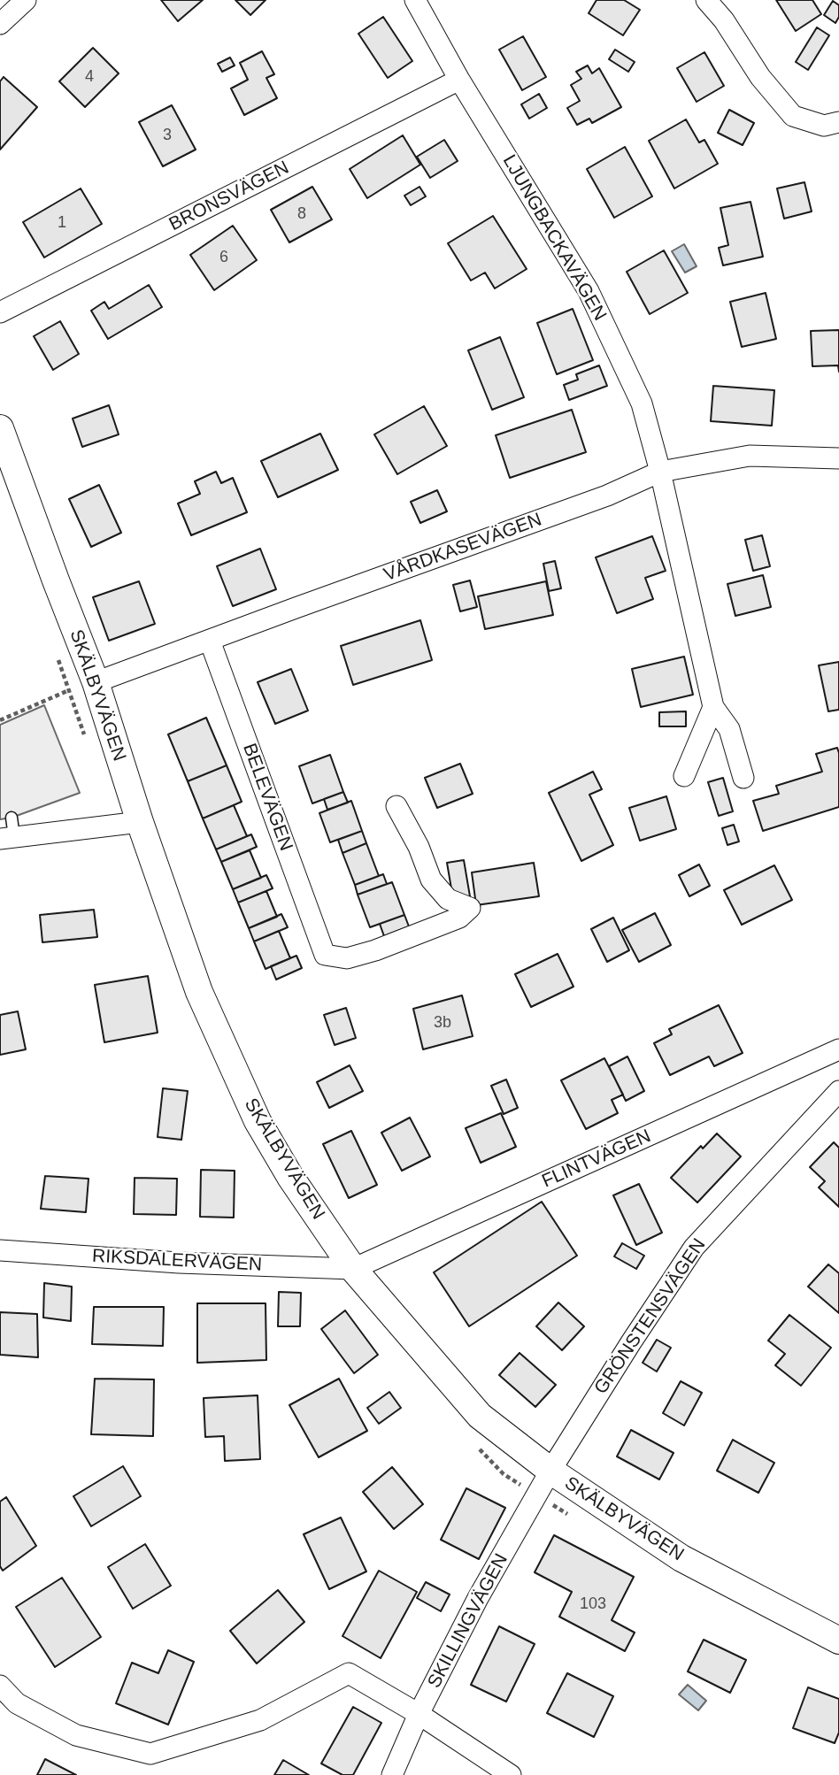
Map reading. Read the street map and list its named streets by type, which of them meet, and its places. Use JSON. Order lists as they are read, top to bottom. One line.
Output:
{"streets":{"street":["BRONSVÄGEN","LJUNGBACKAVÄGEN","VÅRDKASEVÄGEN","SKÄLBYVÄGEN","BELEVÄGEN","FLINTVÄGEN","RIKSDALERVÄGEN","GRÖNSTENSVÄGEN","SKILLINGVÄGEN"]},"crossings":[["BRONSVÄGEN","LJUNGBACKAVÄGEN"],["LJUNGBACKAVÄGEN","VÅRDKASEVÄGEN"],["VÅRDKASEVÄGEN","SKÄLBYVÄGEN"],["VÅRDKASEVÄGEN","BELEVÄGEN"],["SKÄLBYVÄGEN","FLINTVÄGEN"],["SKÄLBYVÄGEN","RIKSDALERVÄGEN"],["SKÄLBYVÄGEN","GRÖNSTENSVÄGEN"],["SKÄLBYVÄGEN","SKILLINGVÄGEN"],["FLINTVÄGEN","RIKSDALERVÄGEN"],["GRÖNSTENSVÄGEN","SKILLINGVÄGEN"]],"house_numbers":["4","3","8","1","6","3b","103"]}
